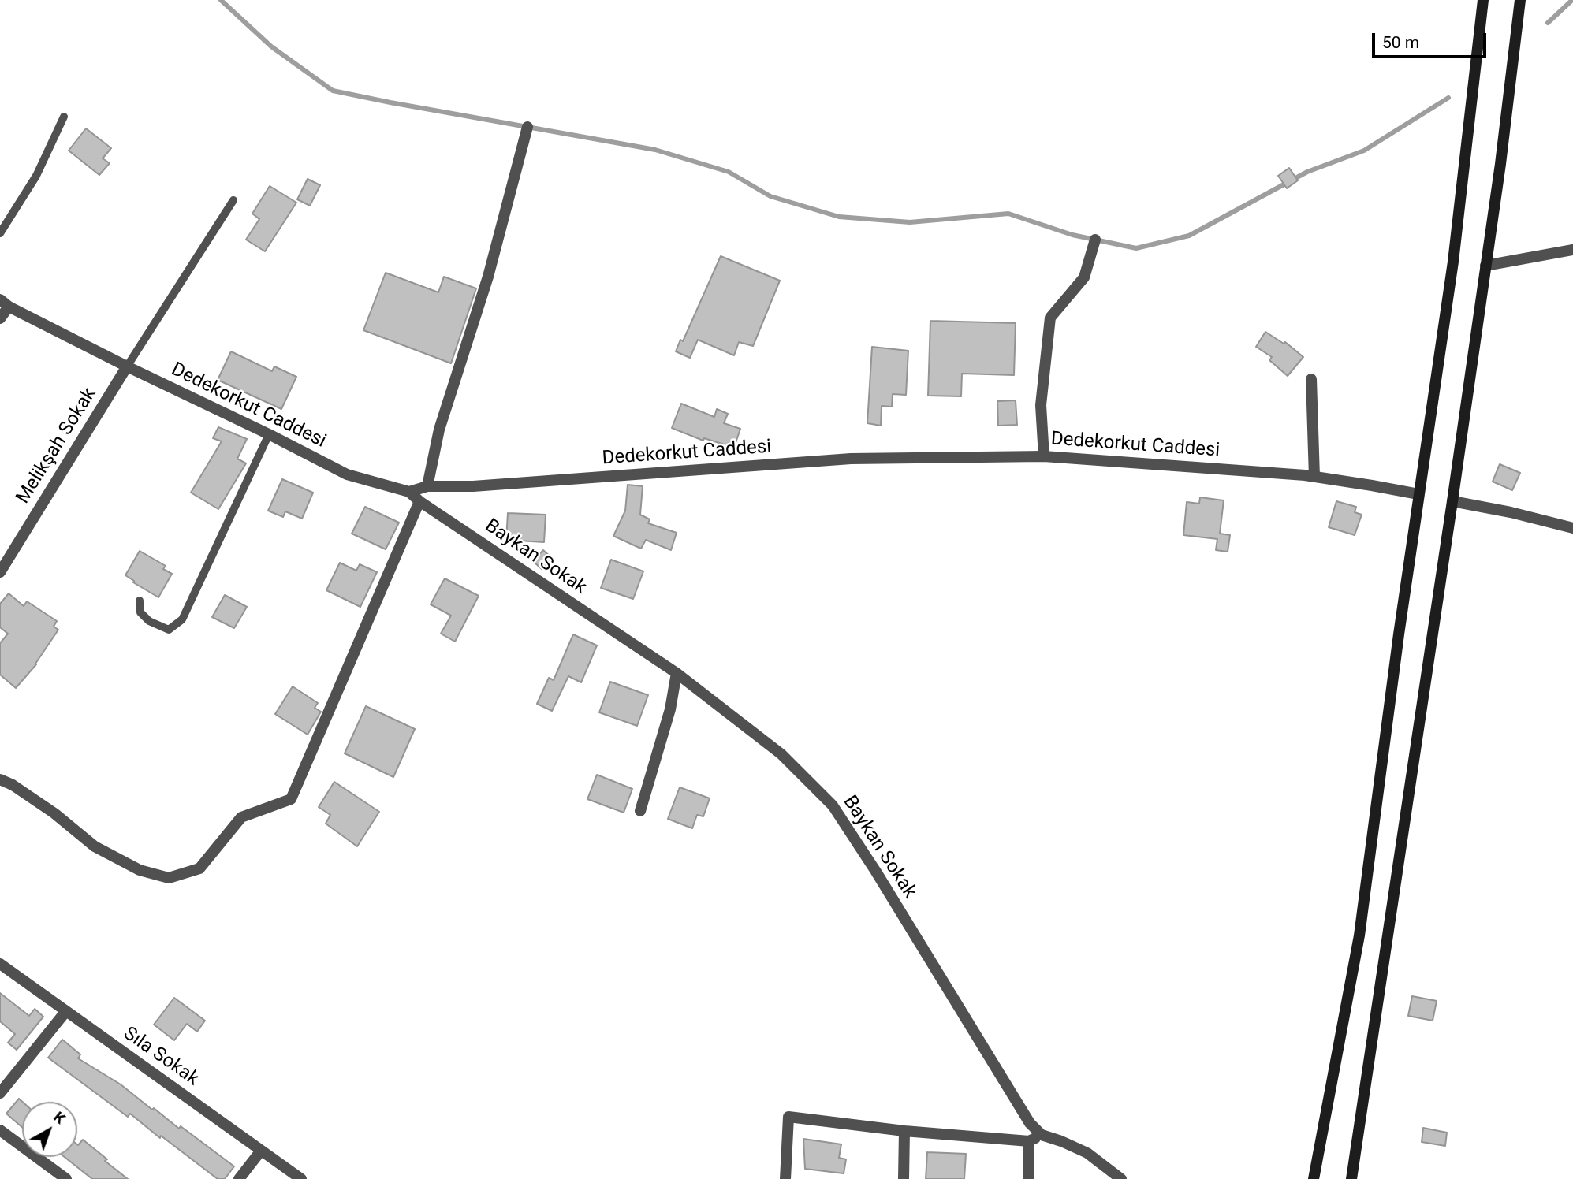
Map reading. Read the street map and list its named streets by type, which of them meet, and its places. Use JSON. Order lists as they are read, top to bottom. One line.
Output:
{"streets":{"street":["Dedekorkut Caddesi","Melikşah Sokak","Baykan Sokak","Sıla Sokak"]},"crossings":[["Dedekorkut Caddesi","Melikşah Sokak"],["Dedekorkut Caddesi","Baykan Sokak"]],"scale_bar":"50 m","north":"top right"}
